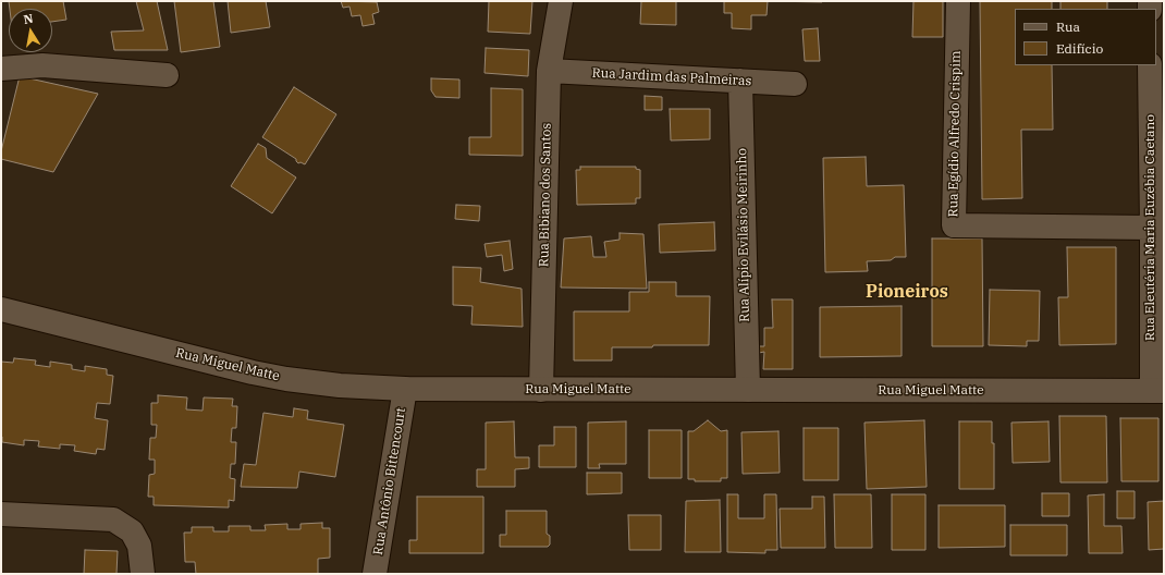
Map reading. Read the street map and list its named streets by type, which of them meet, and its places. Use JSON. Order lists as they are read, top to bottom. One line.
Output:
{"streets":{"street":["Rua Jardim das Palmeiras","Rua Egídio Alfredo Crispim","Rua Bibiano dos Santos","Rua Eleutéria Maria Euzébia Caetano","Rua Alípio Evilásio Meirinho","Rua Miguel Matte","Rua Antônio Bittencourt"]},"crossings":[["Rua Jardim das Palmeiras","Rua Bibiano dos Santos"],["Rua Jardim das Palmeiras","Rua Alípio Evilásio Meirinho"],["Rua Egídio Alfredo Crispim","Rua Eleutéria Maria Euzébia Caetano"],["Rua Bibiano dos Santos","Rua Miguel Matte"],["Rua Eleutéria Maria Euzébia Caetano","Rua Miguel Matte"],["Rua Alípio Evilásio Meirinho","Rua Miguel Matte"],["Rua Miguel Matte","Rua Antônio Bittencourt"]],"districts":["Pioneiros"],"legend":["Rua","Edifício"],"north":"top"}
